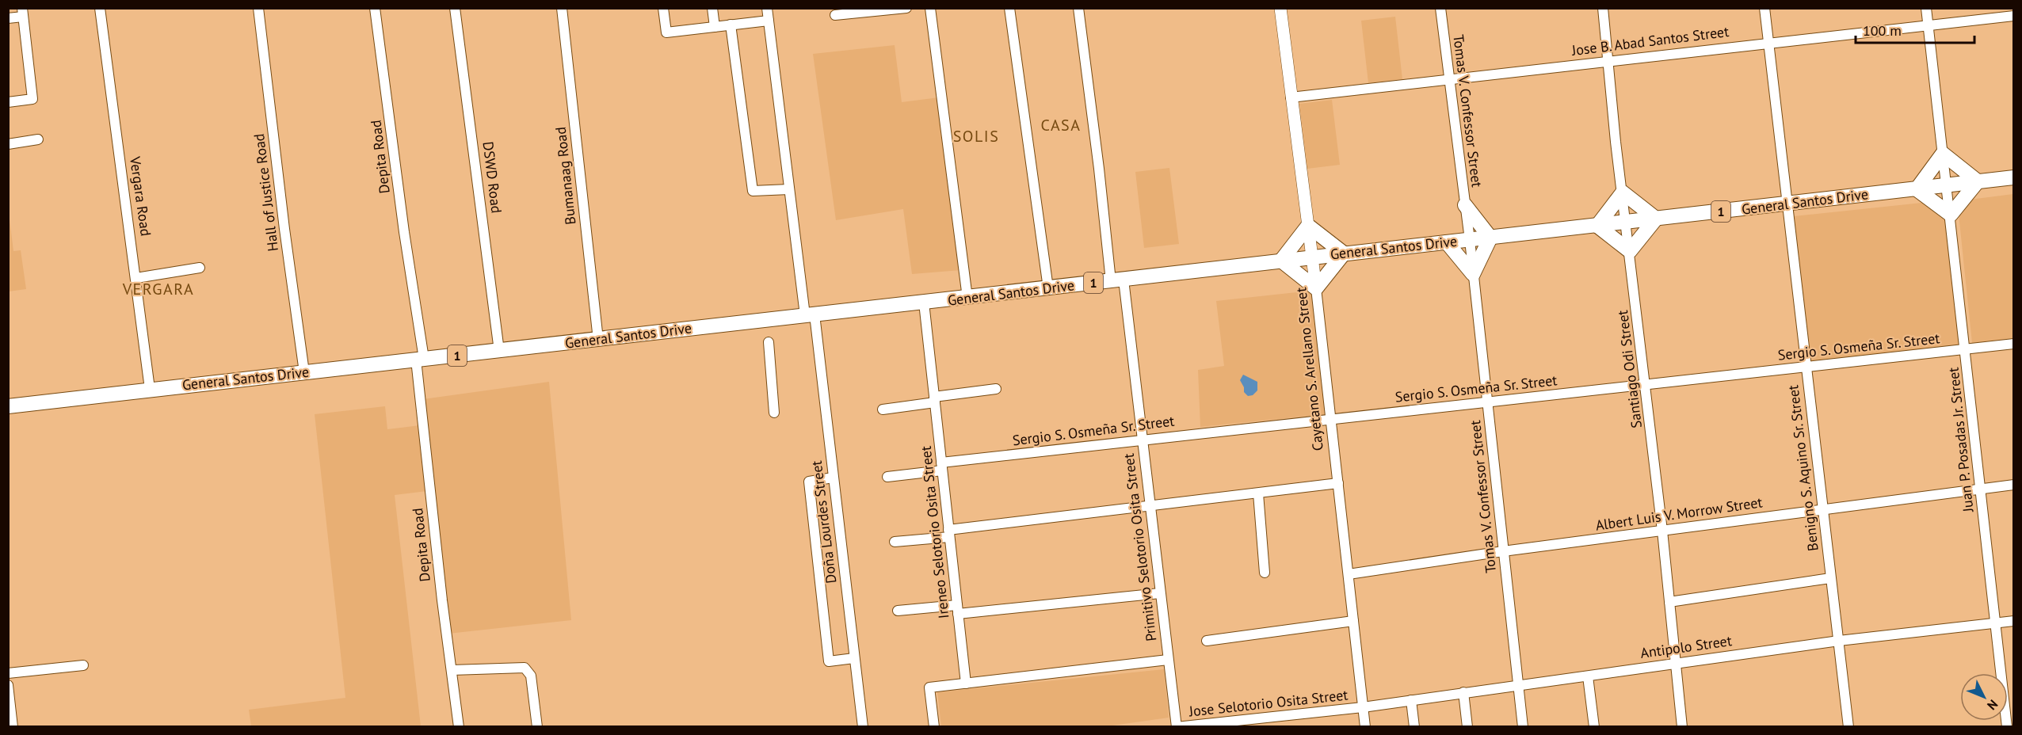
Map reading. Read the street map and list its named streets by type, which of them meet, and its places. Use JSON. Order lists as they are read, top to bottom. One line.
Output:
{"streets":{"highway":["General Santos Drive","1"],"main road":["Cayetano S. Arellano Street"],"street":["Jose B. Abad Santos Street","Tomas V. Confessor Street","Depita Road","Bumanaag Road","DSWD Road","Hall of Justice Road","Vergara Road","Sergio S. Osmeña Sr. Street","Santiago Odi Street","Juan P. Posadas Jr. Street","Benigno S. Aquino Sr. Street","Albert Luis V. Morrow Street","Doña Lourdes Street","Ireneo Selotorio Osita Street","Primitivo Selotorio Osita Street","Antipolo Street","Jose Selotorio Osita Street"]},"crossings":[["Jose B. Abad Santos Street","Tomas V. Confessor Street"],["Jose B. Abad Santos Street","Cayetano S. Arellano Street"],["Jose B. Abad Santos Street","Santiago Odi Street"],["Jose B. Abad Santos Street","Juan P. Posadas Jr. Street"],["Jose B. Abad Santos Street","Benigno S. Aquino Sr. Street"],["Tomas V. Confessor Street","General Santos Drive"],["Tomas V. Confessor Street","Sergio S. Osmeña Sr. Street"],["Tomas V. Confessor Street","Albert Luis V. Morrow Street"],["Tomas V. Confessor Street","Antipolo Street"],["Depita Road","General Santos Drive"],["Bumanaag Road","General Santos Drive"],["DSWD Road","General Santos Drive"],["Hall of Justice Road","General Santos Drive"],["Vergara Road","General Santos Drive"],["General Santos Drive","Cayetano S. Arellano Street"],["General Santos Drive","Santiago Odi Street"],["General Santos Drive","Juan P. Posadas Jr. Street"],["General Santos Drive","Benigno S. Aquino Sr. Street"],["General Santos Drive","Doña Lourdes Street"],["General Santos Drive","Ireneo Selotorio Osita Street"],["General Santos Drive","Primitivo Selotorio Osita Street"],["Sergio S. Osmeña Sr. Street","Cayetano S. Arellano Street"],["Sergio S. Osmeña Sr. Street","Santiago Odi Street"],["Sergio S. Osmeña Sr. Street","Juan P. Posadas Jr. Street"],["Sergio S. Osmeña Sr. Street","Benigno S. Aquino Sr. Street"],["Sergio S. Osmeña Sr. Street","Ireneo Selotorio Osita Street"],["Sergio S. Osmeña Sr. Street","Primitivo Selotorio Osita Street"],["Cayetano S. Arellano Street","Albert Luis V. Morrow Street"],["Cayetano S. Arellano Street","Antipolo Street"],["Cayetano S. Arellano Street","Jose Selotorio Osita Street"],["Santiago Odi Street","Albert Luis V. Morrow Street"],["Santiago Odi Street","Antipolo Street"],["Juan P. Posadas Jr. Street","Albert Luis V. Morrow Street"],["Juan P. Posadas Jr. Street","Antipolo Street"],["Benigno S. Aquino Sr. Street","Albert Luis V. Morrow Street"],["Benigno S. Aquino Sr. Street","Antipolo Street"],["Primitivo Selotorio Osita Street","Jose Selotorio Osita Street"],["Antipolo Street","Jose Selotorio Osita Street"]],"districts":["CASA","SOLIS","VERGARA"],"scale_bar":"100 m","north":"bottom right"}
